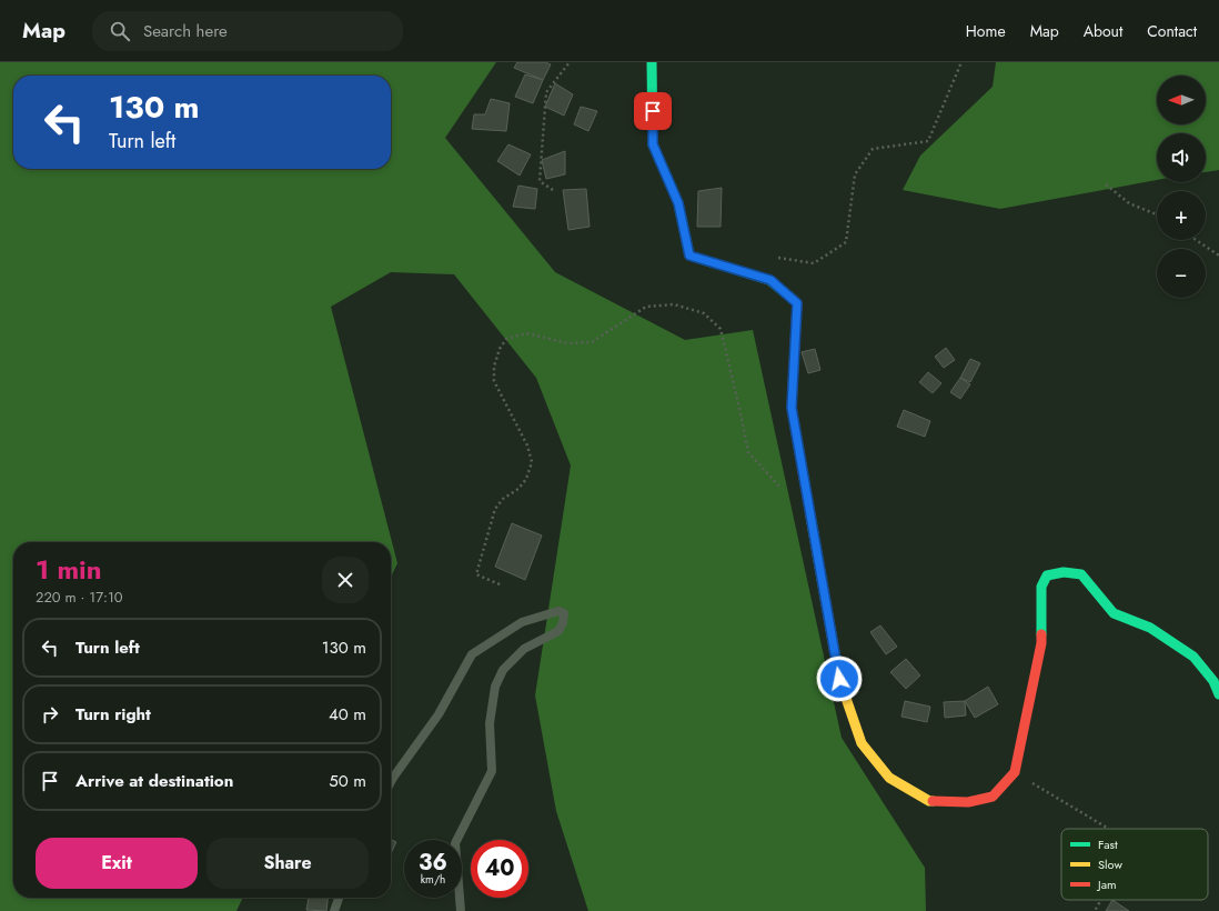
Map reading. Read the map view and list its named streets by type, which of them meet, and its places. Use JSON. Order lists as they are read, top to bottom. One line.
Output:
{"legend":["Fast","Slow","Jam"],"north":"left","page":{"header":"Map","search":"Search here","nav":["Home","Map","About","Contact"],"map_buttons":["+","−"],"turn":["130 m","Turn left"],"heading":["1 min","220 m · 17:10"],"list":[{"name":"Turn left","value":"130 m"},{"name":"Turn right","value":"40 m"},{"name":"Arrive at destination","value":"50 m"}],"buttons":["Exit","Share"],"speed":"36 km/h","limit":"40"}}
